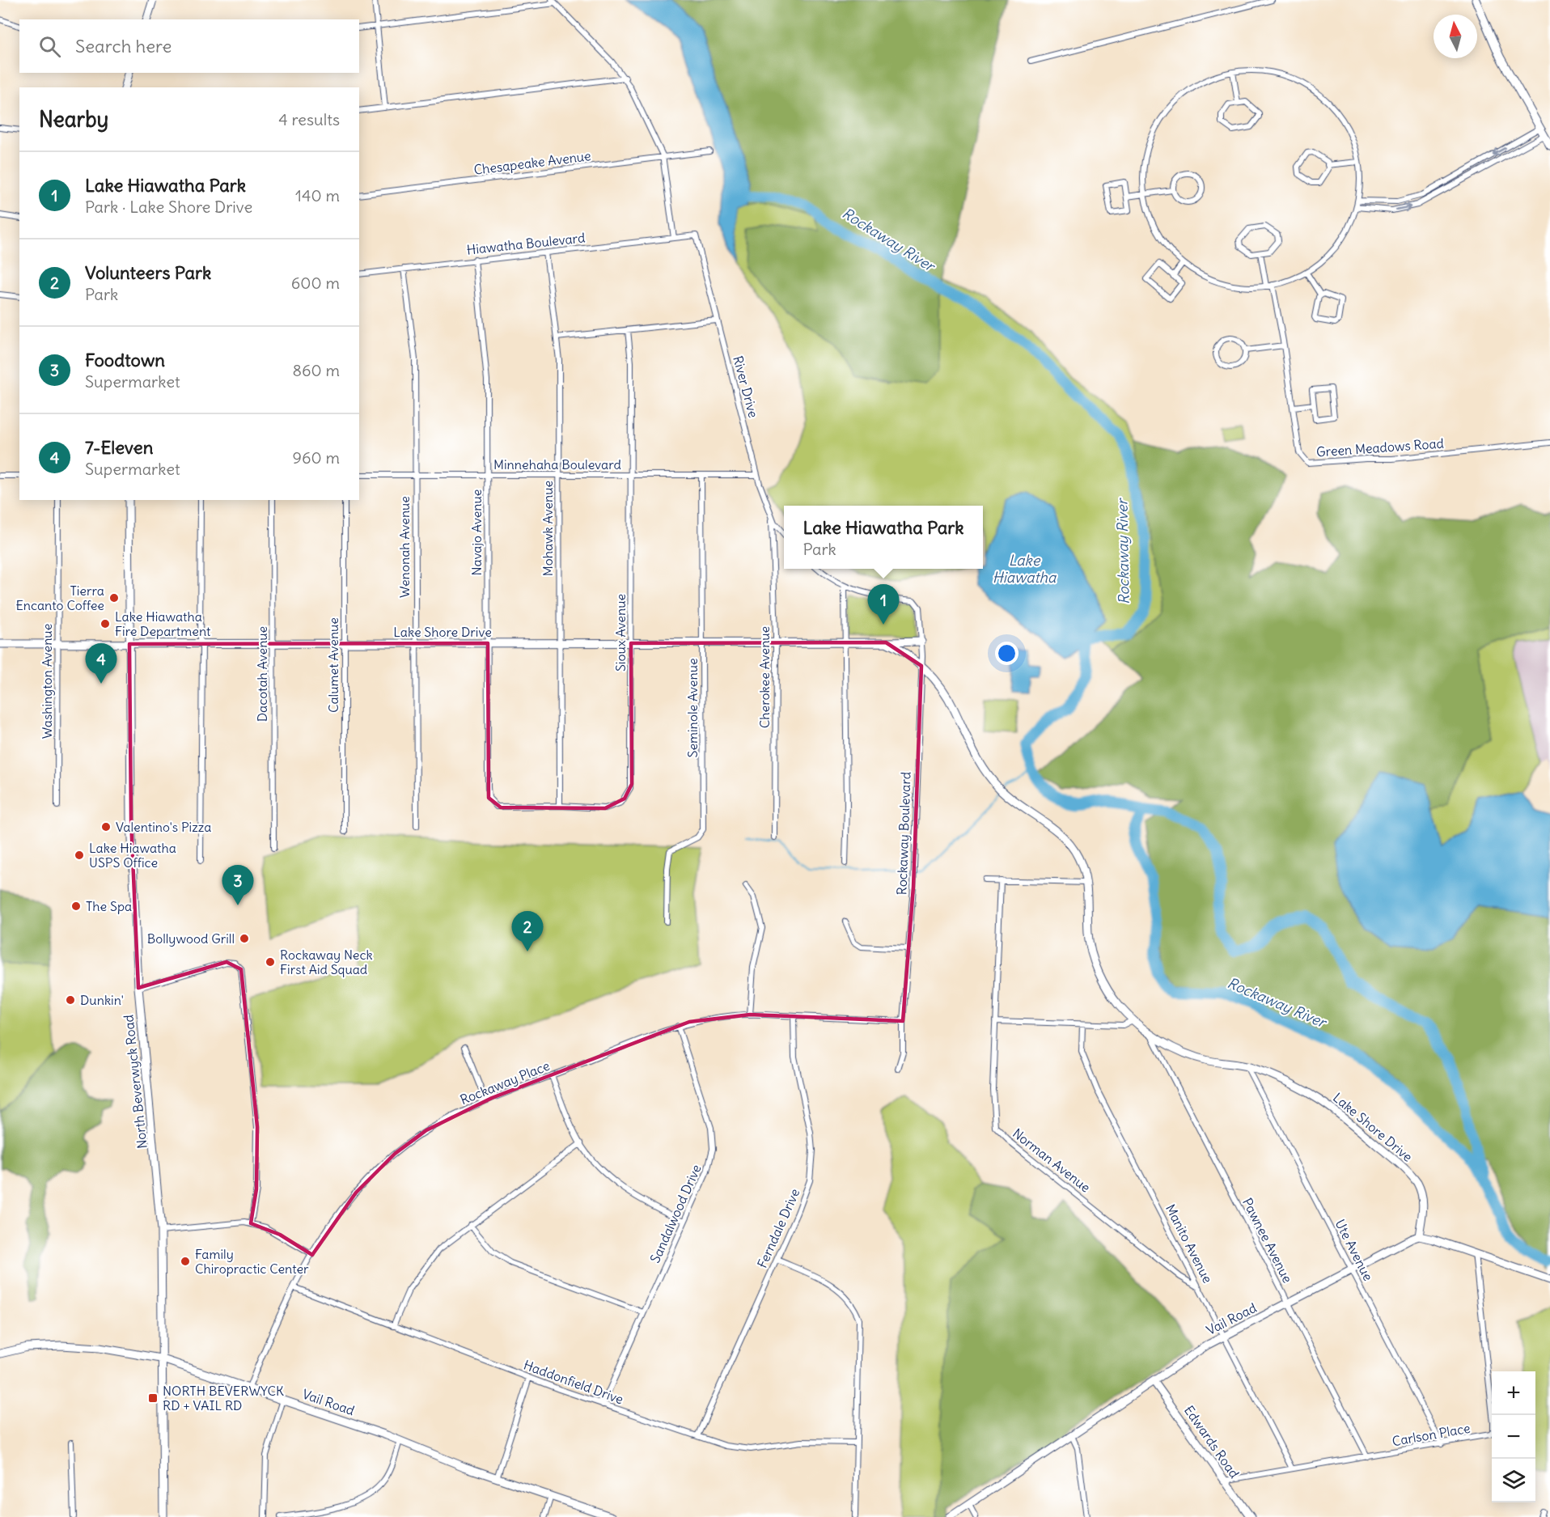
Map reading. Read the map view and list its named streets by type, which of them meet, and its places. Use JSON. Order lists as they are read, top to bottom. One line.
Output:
{"streets":{"street":["Chesapeake Avenue","Hiawatha Boulevard","River Drive","Green Meadows Road","Minnehaha Boulevard","Mohawk Avenue","Navajo Avenue","Wenonah Avenue","Lake Shore Drive","Sioux Avenue","Calumet Avenue","Dacotah Avenue","Cherokee Avenue","Washington Avenue","Seminole Avenue","Rockaway Boulevard","North Beverwyck Road","Rockaway Place","Norman Avenue","Sandalwood Drive","Ferndale Drive","Pawnee Avenue","Manito Avenue","Ute Avenue","Vail Road","Haddonfield Drive","Carlson Place","Edwards Road"]},"crossings":[["Hiawatha Boulevard","River Drive"],["Hiawatha Boulevard","Mohawk Avenue"],["Hiawatha Boulevard","Navajo Avenue"],["Hiawatha Boulevard","Wenonah Avenue"],["River Drive","Minnehaha Boulevard"],["River Drive","Cherokee Avenue"],["Minnehaha Boulevard","Mohawk Avenue"],["Minnehaha Boulevard","Navajo Avenue"],["Minnehaha Boulevard","Wenonah Avenue"],["Minnehaha Boulevard","Sioux Avenue"],["Minnehaha Boulevard","Seminole Avenue"],["Mohawk Avenue","Lake Shore Drive"],["Mohawk Avenue","Sioux Avenue"],["Navajo Avenue","Lake Shore Drive"],["Navajo Avenue","Sioux Avenue"],["Wenonah Avenue","Lake Shore Drive"],["Lake Shore Drive","Sioux Avenue"],["Lake Shore Drive","Calumet Avenue"],["Lake Shore Drive","Dacotah Avenue"],["Lake Shore Drive","Cherokee Avenue"],["Lake Shore Drive","Washington Avenue"],["Lake Shore Drive","Seminole Avenue"],["Lake Shore Drive","Rockaway Boulevard"],["Lake Shore Drive","North Beverwyck Road"],["Lake Shore Drive","Pawnee Avenue"],["Lake Shore Drive","Ute Avenue"],["Lake Shore Drive","Vail Road"],["Rockaway Boulevard","Rockaway Place"],["North Beverwyck Road","Vail Road"],["Rockaway Place","Sandalwood Drive"],["Rockaway Place","Ferndale Drive"],["Rockaway Place","Vail Road"],["Rockaway Place","Haddonfield Drive"],["Norman Avenue","Manito Avenue"],["Sandalwood Drive","Haddonfield Drive"],["Ferndale Drive","Haddonfield Drive"],["Pawnee Avenue","Vail Road"],["Pawnee Avenue","Carlson Place"],["Manito Avenue","Vail Road"],["Manito Avenue","Carlson Place"],["Ute Avenue","Vail Road"],["Ute Avenue","Carlson Place"],["Vail Road","Edwards Road"],["Carlson Place","Edwards Road"]],"water":["Rockaway River","Lake Hiawatha"],"places":{"other":["Tierra Encanto Coffee","Lake Hiawatha Fire Department","Valentino's Pizza","Lake Hiawatha USPS Office","The Spa","Bollywood Grill","Rockaway Neck First Aid Squad","Dunkin'","Family Chiropractic Center"],"transit":["NORTH BEVERWYCK RD + VAIL RD"]},"north":"top","page":{"search":"Search here","heading":["Nearby","4 results"],"list":[{"mark":"1","name":"Lake Hiawatha Park","note":"Park · Lake Shore Drive","value":"140 m"},{"mark":"2","name":"Volunteers Park","note":"Park","value":"600 m"},{"mark":"3","name":"Foodtown","note":"Supermarket","value":"860 m"},{"mark":"4","name":"7-Eleven","note":"Supermarket","value":"960 m"}],"popup":["Lake Hiawatha Park","Park"],"pins":["1","4","3","2"],"map_buttons":["+","−"]}}
